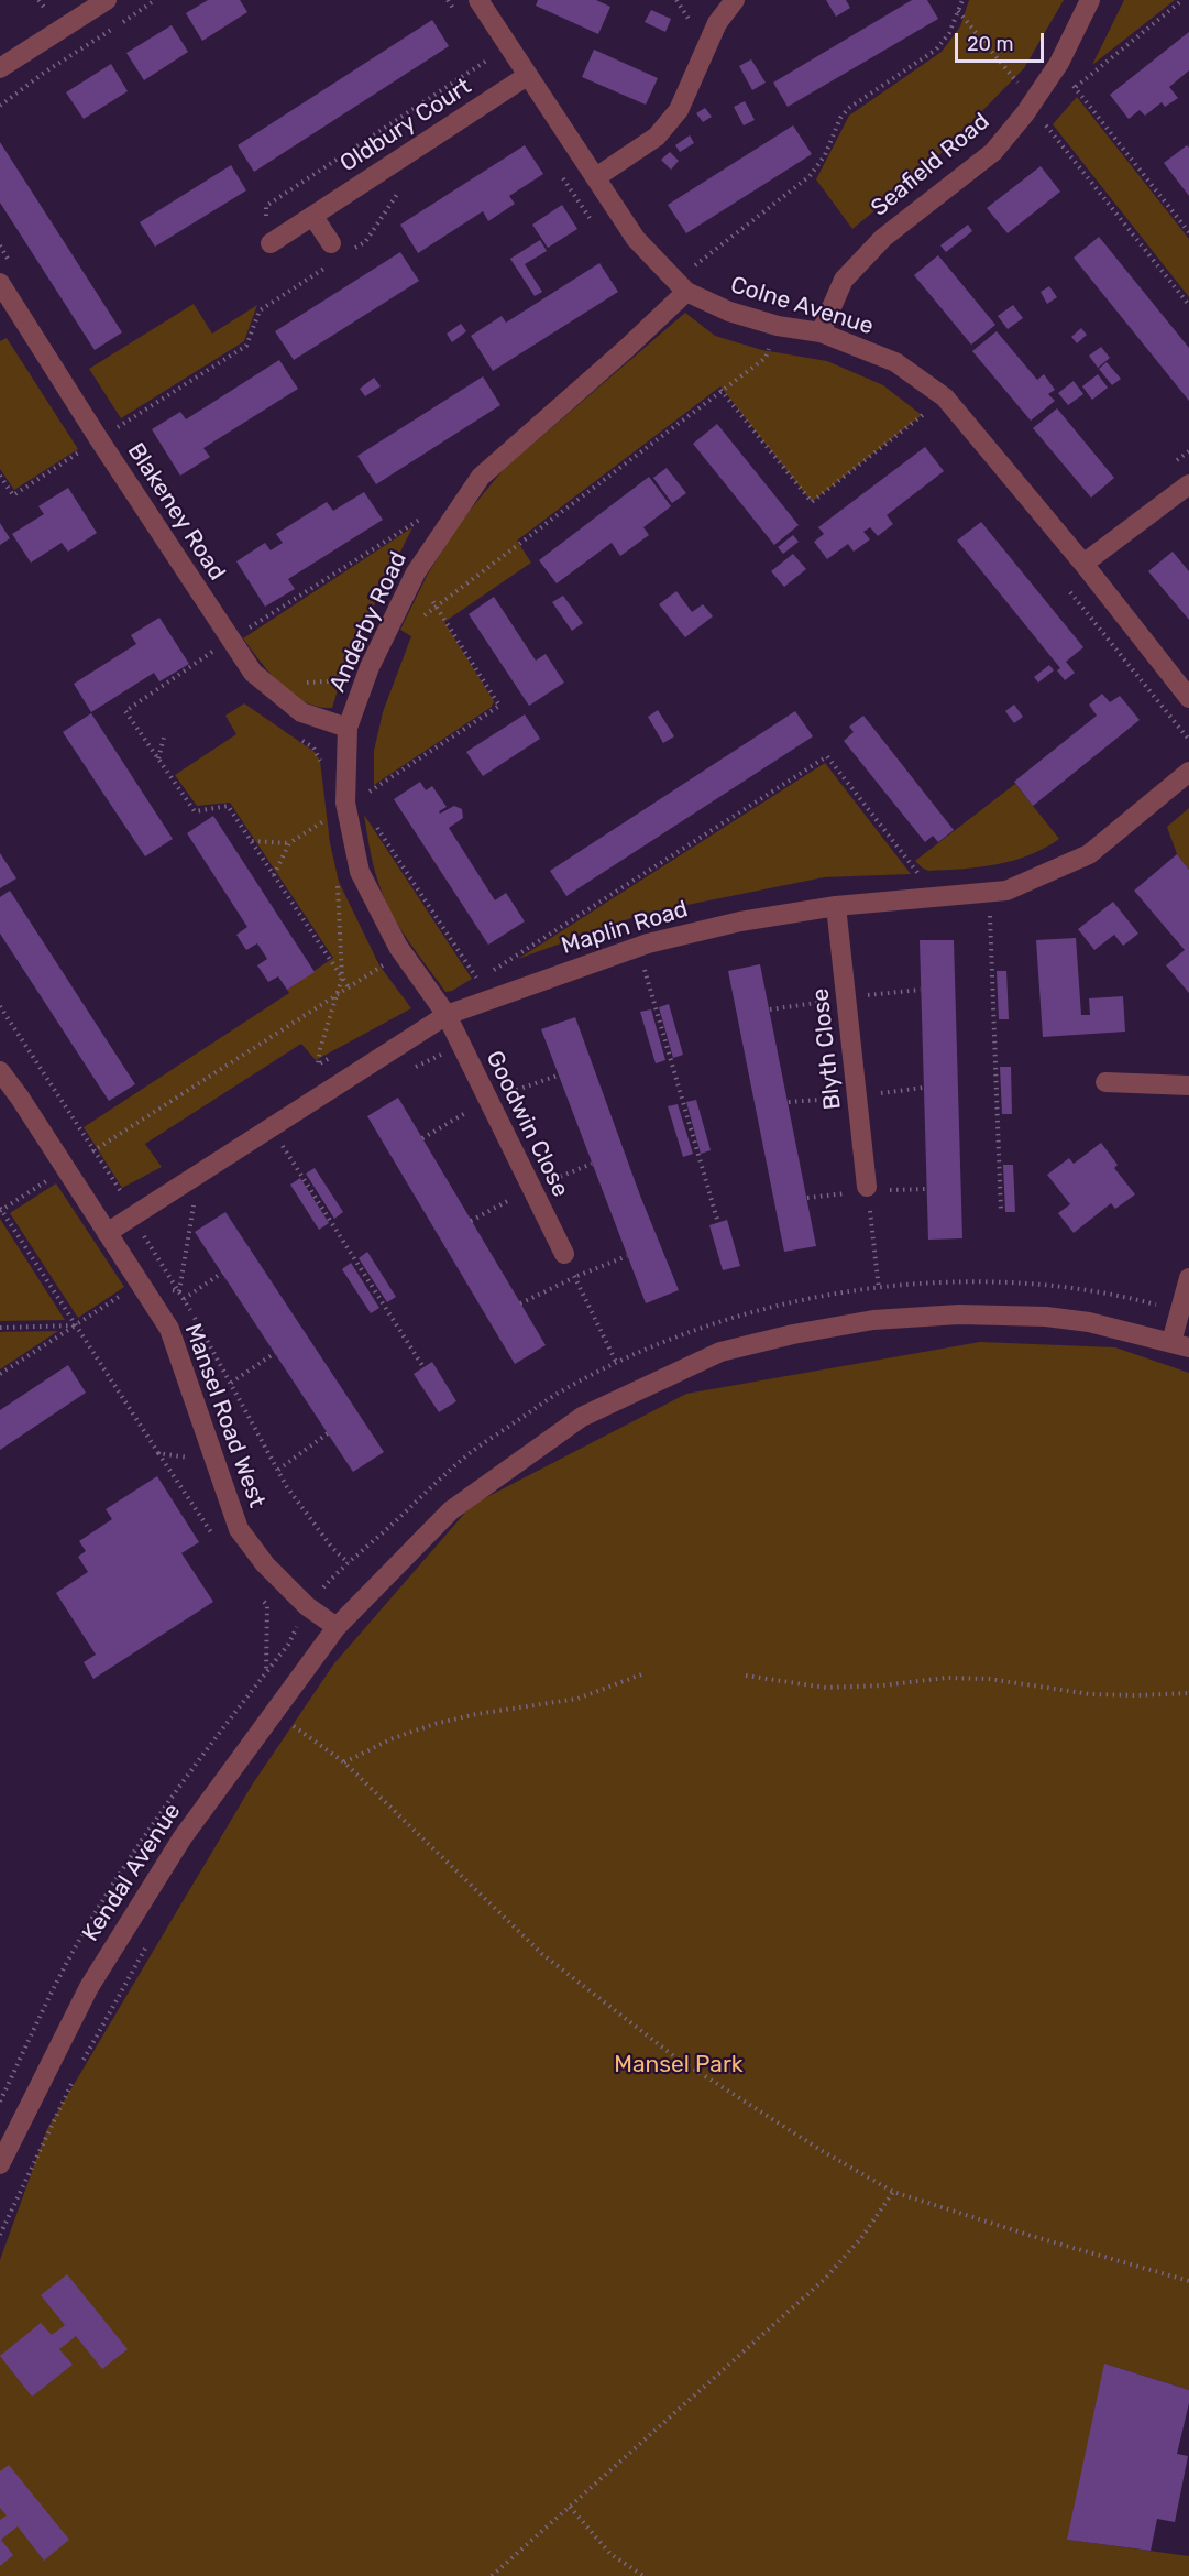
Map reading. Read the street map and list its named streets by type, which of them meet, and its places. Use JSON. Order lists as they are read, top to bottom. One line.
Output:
{"streets":{"street":["Oldbury Court","Seafield Road","Colne Avenue","Blakeney Road","Anderby Road","Maplin Road","Blyth Close","Goodwin Close","Mansel Road West","Kendal Avenue"]},"crossings":[["Oldbury Court","Colne Avenue"],["Seafield Road","Colne Avenue"],["Colne Avenue","Anderby Road"],["Blakeney Road","Anderby Road"],["Anderby Road","Maplin Road"],["Anderby Road","Goodwin Close"],["Maplin Road","Blyth Close"],["Maplin Road","Goodwin Close"],["Maplin Road","Mansel Road West"],["Mansel Road West","Kendal Avenue"]],"parks":["Mansel Park"],"scale_bar":"20 m"}
